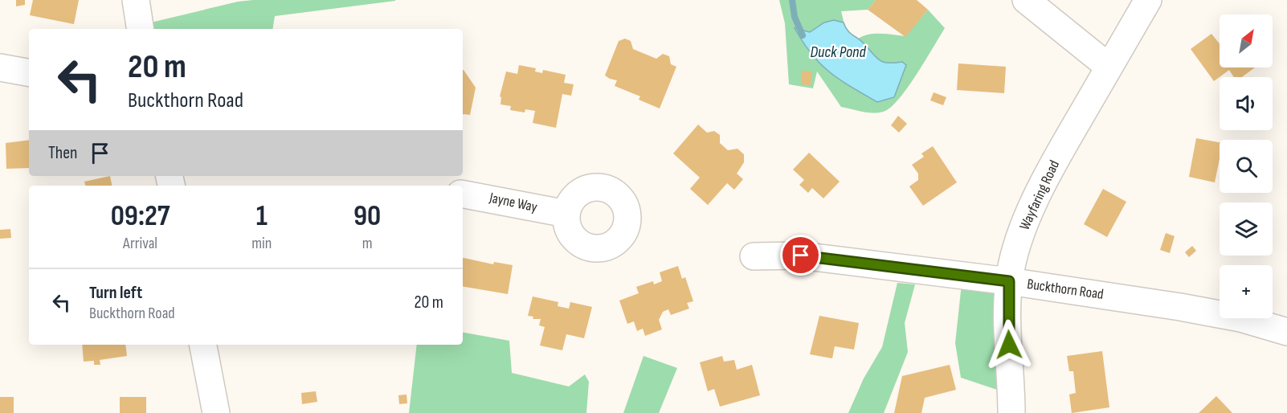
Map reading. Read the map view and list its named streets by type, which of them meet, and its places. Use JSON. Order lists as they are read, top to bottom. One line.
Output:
{"streets":{"street":["Wayfaring Road","Jayne Way","Buckthorn Road"]},"crossings":[["Wayfaring Road","Buckthorn Road"]],"water":["Duck Pond"],"north":"top right","page":{"map_buttons":"+","turn":["20 m","Buckthorn Road"],"then":"Then","eta":["09:27","Arrival","1","min","90","m"],"list":[{"name":"Turn left","note":"Buckthorn Road","value":"20 m"}]}}
